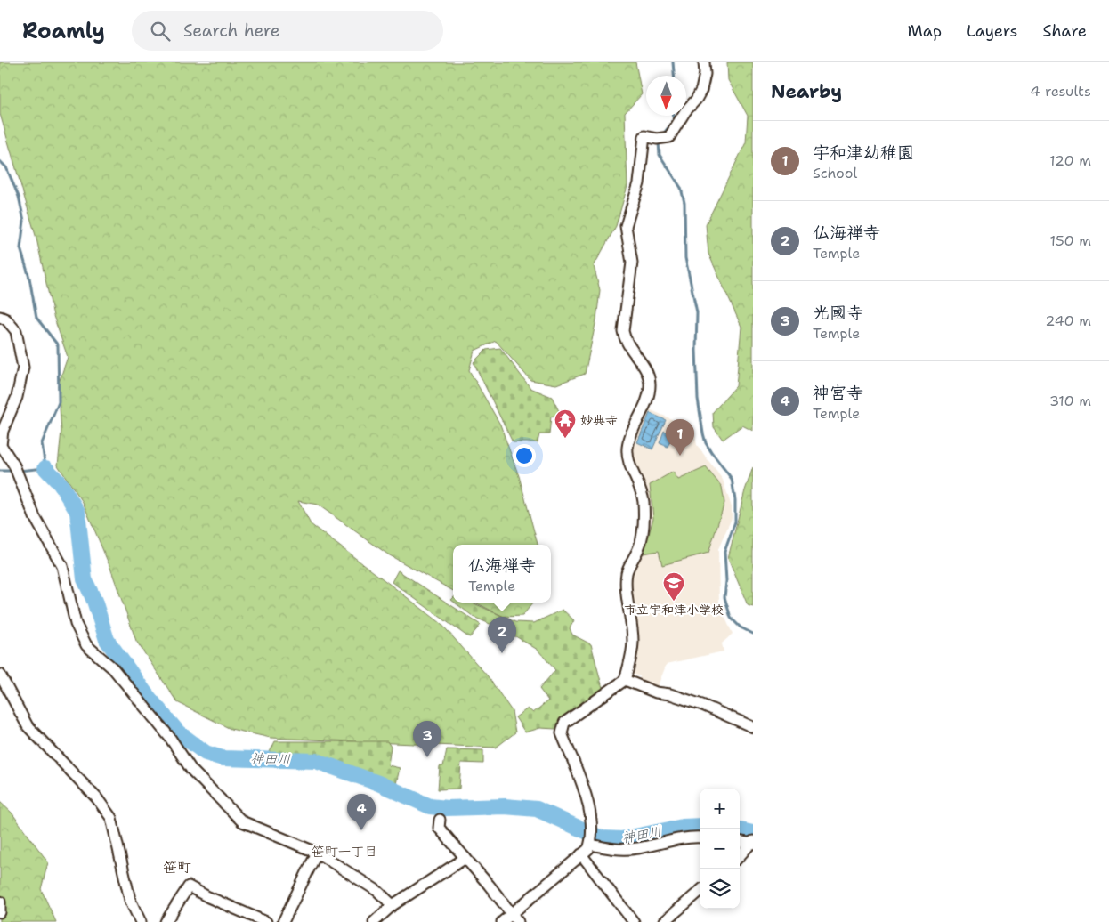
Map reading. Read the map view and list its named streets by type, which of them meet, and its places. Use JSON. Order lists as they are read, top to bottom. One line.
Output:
{"districts":["笹町一丁目","笹町"],"water":["神田川"],"places":{"temple":["妙典寺"],"school or university":["市立宇和津小学校"]},"north":"bottom","page":{"header":"Roamly","search":"Search here","nav":["Map","Layers","Share"],"heading":["Nearby","4 results"],"list":[{"mark":"1","name":"宇和津幼稚園","note":"School","value":"120 m"},{"mark":"2","name":"仏海禅寺","note":"Temple","value":"150 m"},{"mark":"3","name":"光國寺","note":"Temple","value":"240 m"},{"mark":"4","name":"神宮寺","note":"Temple","value":"310 m"}],"pins":["1","2","3","4"],"popup":["仏海禅寺","Temple"],"map_buttons":["+","−"]}}
